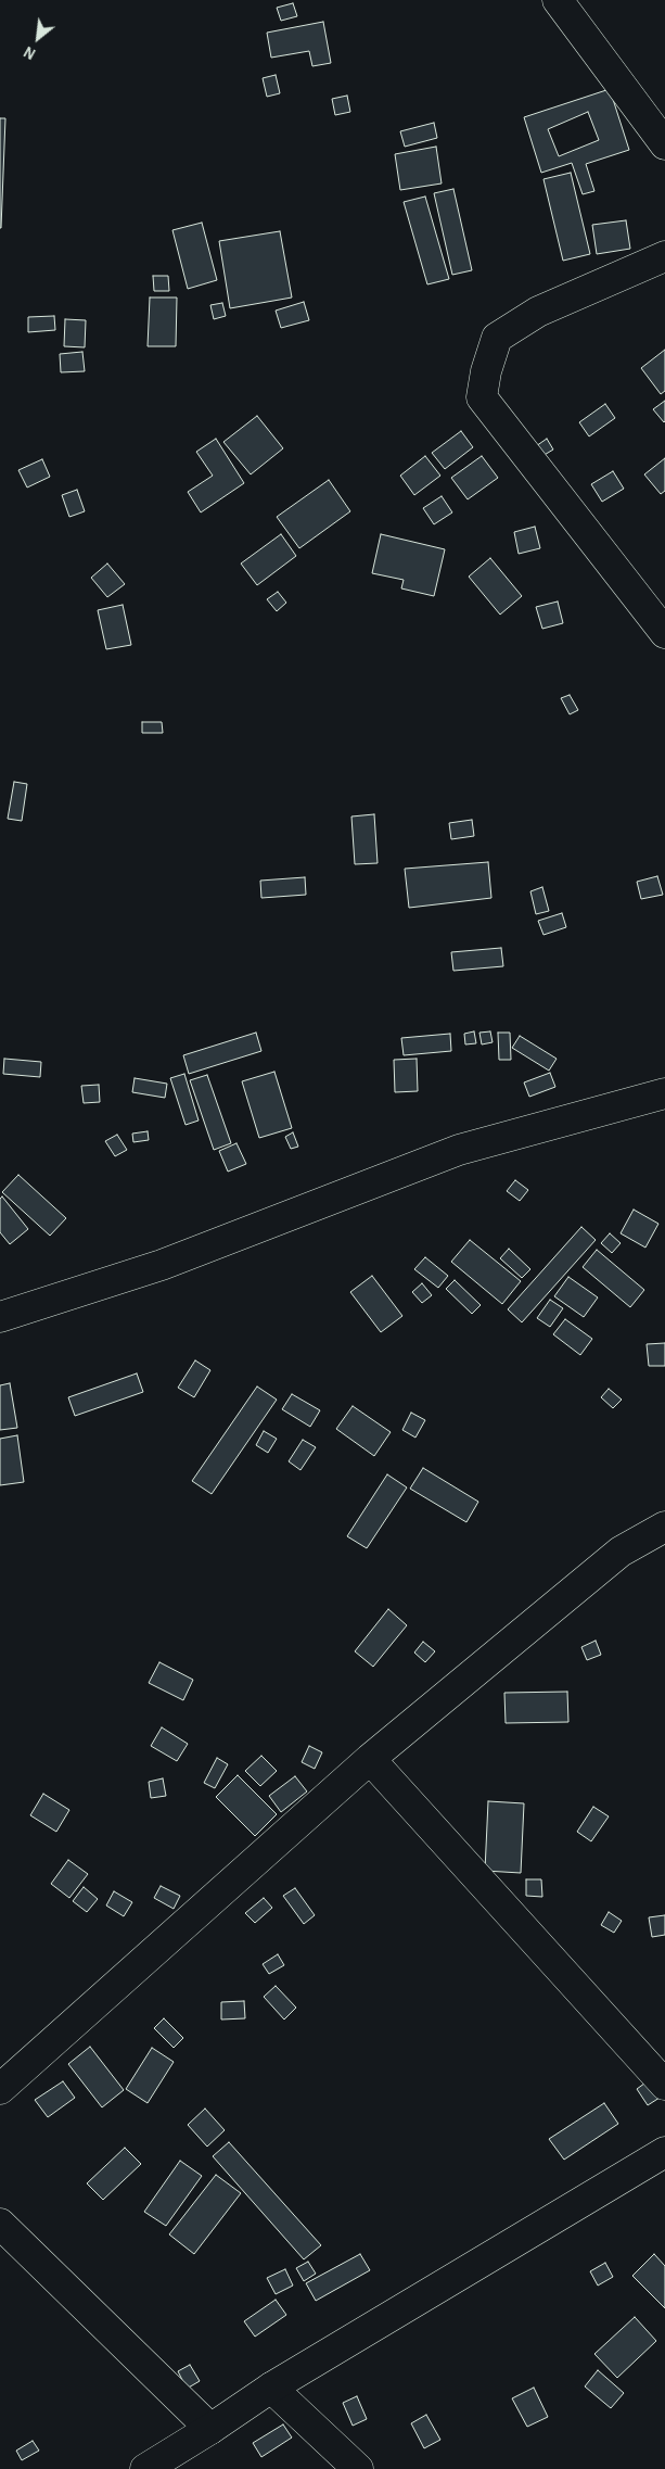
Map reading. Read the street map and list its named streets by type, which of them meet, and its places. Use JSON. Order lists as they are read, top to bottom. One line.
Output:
{"north":"bottom left"}
